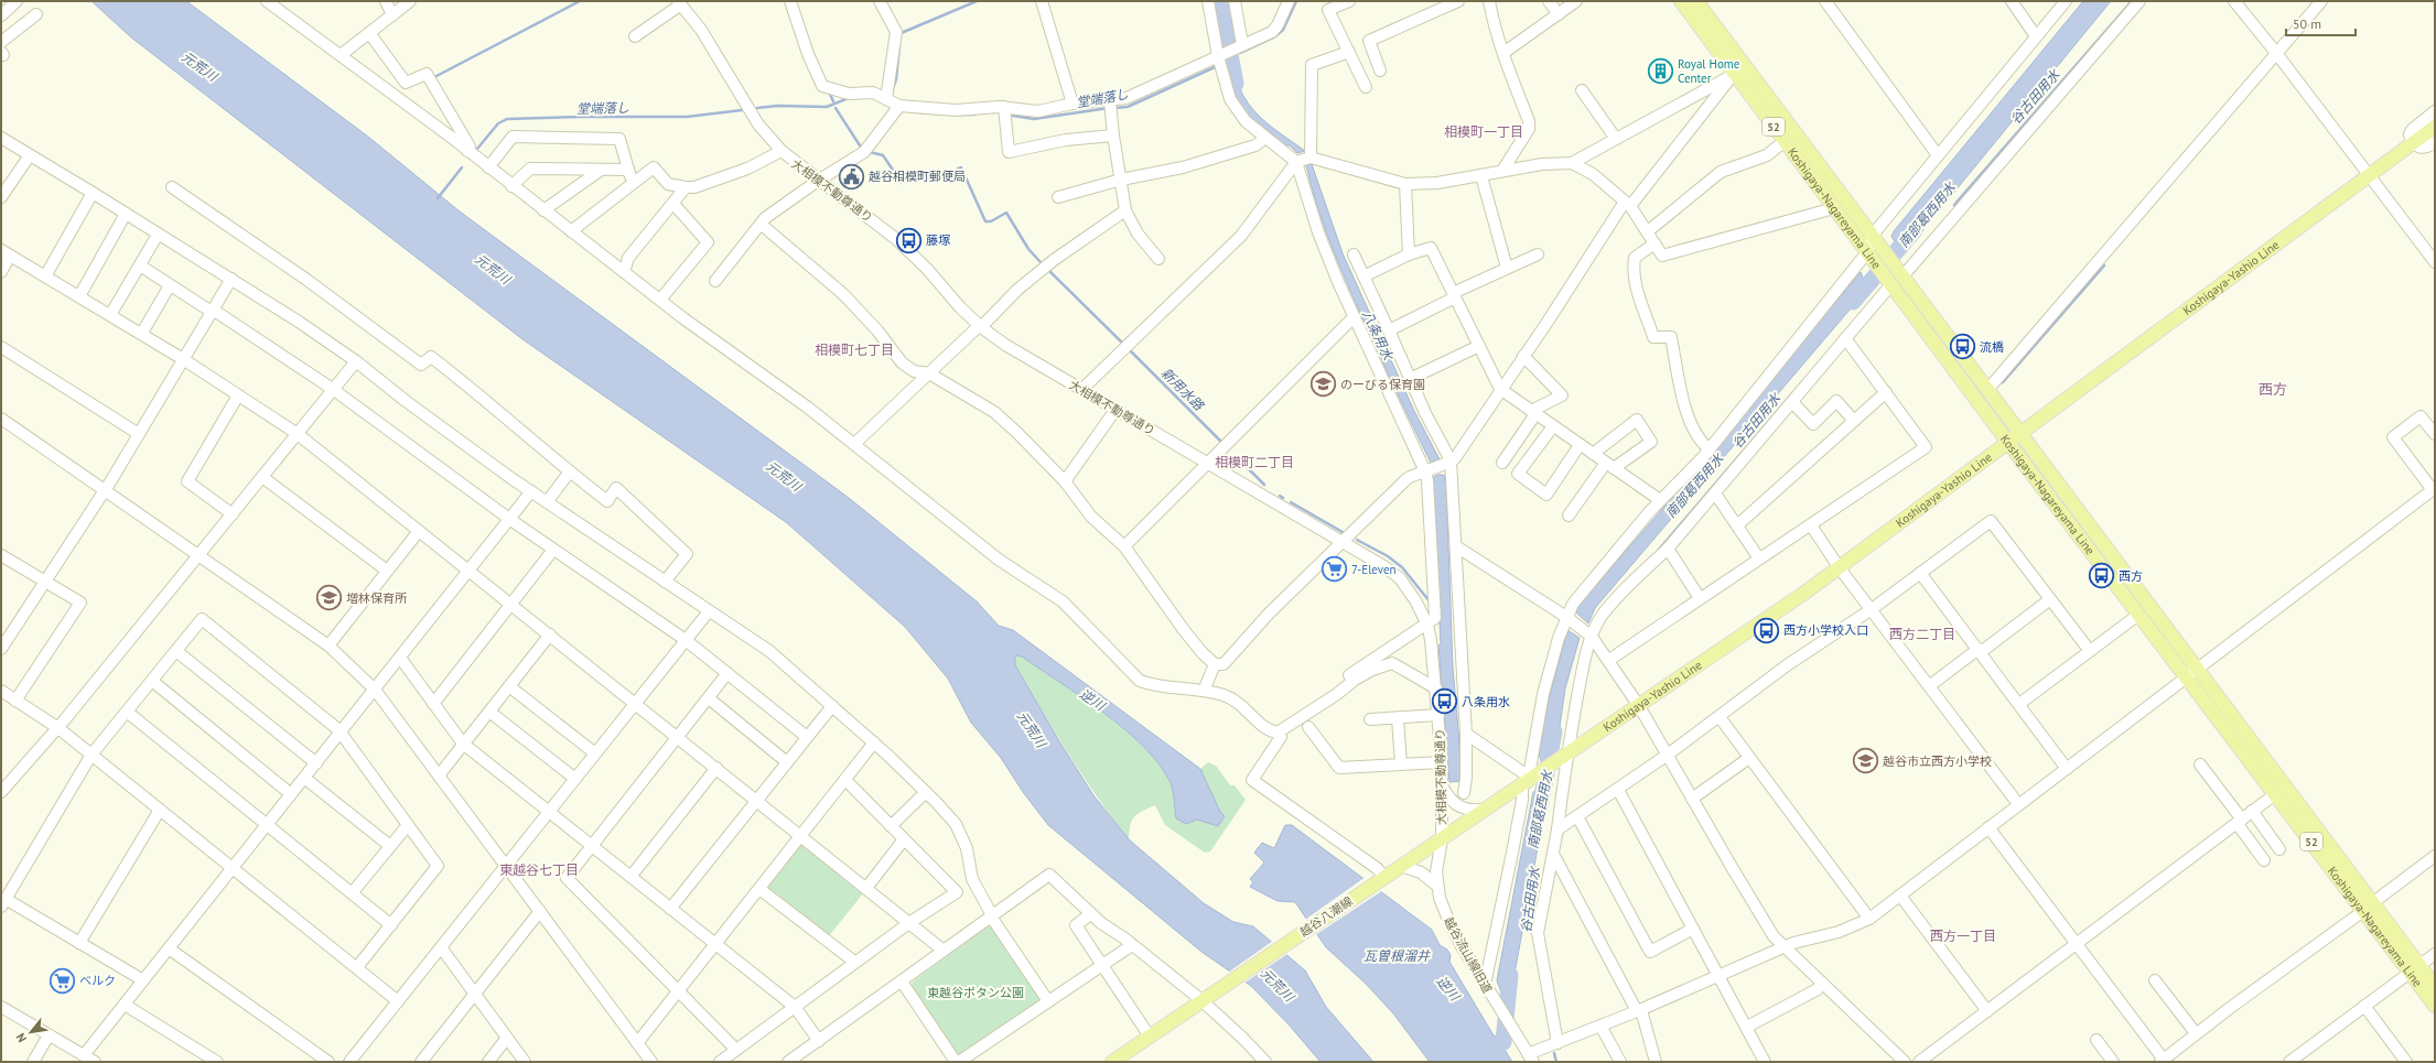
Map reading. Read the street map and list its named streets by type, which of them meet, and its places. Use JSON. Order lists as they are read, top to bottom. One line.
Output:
{"streets":{"main road":["52","Koshigaya-Nagareyama Line","Koshigaya-Yashio Line","越谷八潮線"],"street":["大相模不動尊通り","越谷流山線旧道"]},"crossings":[["大相模不動尊通り","Koshigaya-Yashio Line"],["大相模不動尊通り","越谷八潮線"],["大相模不動尊通り","越谷流山線旧道"],["Koshigaya-Nagareyama Line","Koshigaya-Yashio Line"],["Koshigaya-Yashio Line","越谷八潮線"],["Koshigaya-Yashio Line","越谷流山線旧道"],["越谷八潮線","越谷流山線旧道"]],"districts":["相模町一丁目","相模町七丁目","西方","相模町二丁目","西方二丁目","東越谷七丁目","西方一丁目"],"water":["元荒川","谷古田用水","堂端落し","南部葛西用水","八条用水","新用水路","逆川","瓦曽根溜井"],"parks":["東越谷ボタン公園"],"places":{"building":["Royal Home Center"],"public building":["越谷相模町郵便局"],"bus stop":["藤塚","流橋","西方","西方小学校入口","八条用水"],"school or university":["のーびる保育園","増林保育所","越谷市立西方小学校"],"supermarket":["7-Eleven","ベルク"]},"scale_bar":"50 m","north":"bottom left"}
